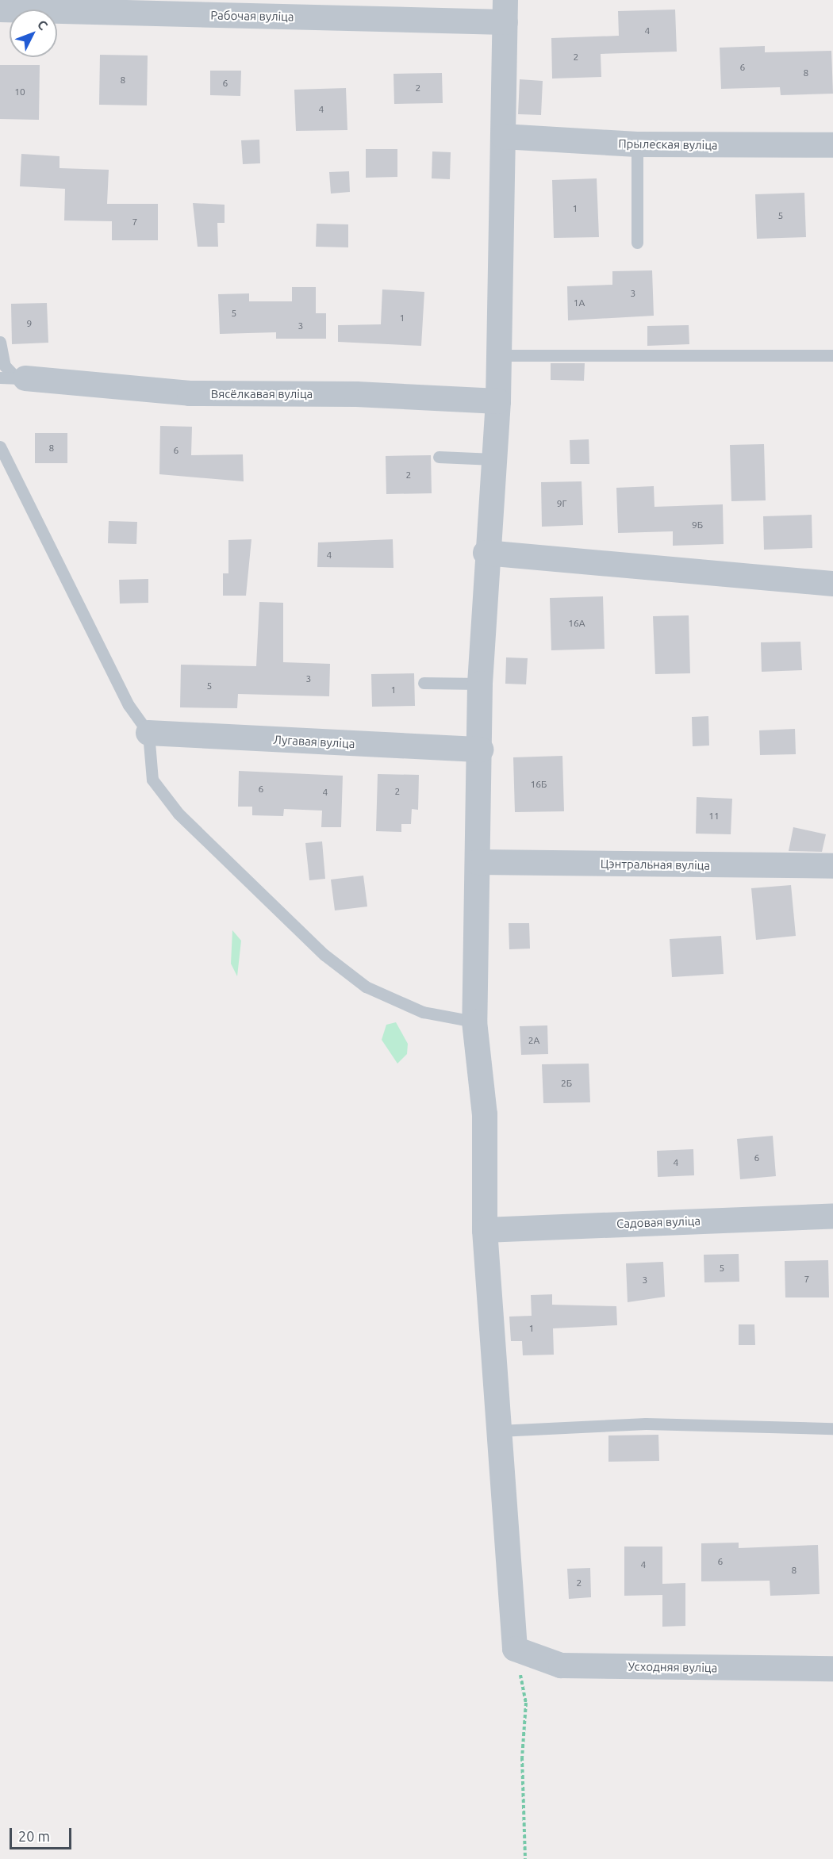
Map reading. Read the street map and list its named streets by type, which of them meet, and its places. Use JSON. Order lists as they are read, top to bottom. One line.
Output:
{"streets":{"street":["Рабочая вуліца","Прылеская вуліца","Вясёлкавая вуліца","Лугавая вуліца","Цэнтральная вуліца","Садовая вуліца","Усходняя вуліца"]},"house_numbers":["4","2","6","8","8","6","2","10","4","1","5","7","3","1А","5","1","9","3","8","6","2","9Г","9Б","4","16А","3","5","1","16Б","6","2","4","11","2А","2Б","6","4","5","7","3","1","6","4","8","2"],"scale_bar":"20 m","north":"top right"}
